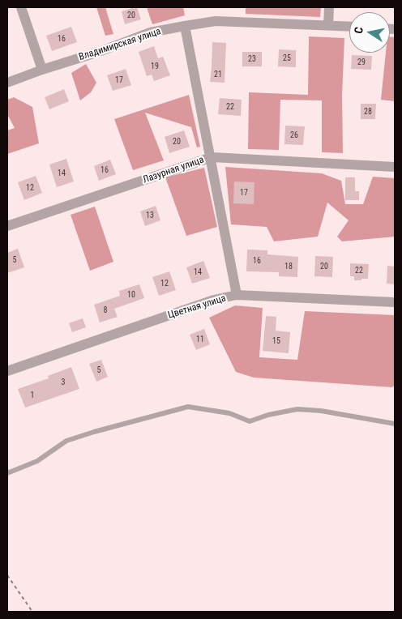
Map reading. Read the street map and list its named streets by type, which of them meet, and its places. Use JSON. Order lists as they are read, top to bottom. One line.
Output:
{"streets":{"street":["Владимирская улица","Лазурная улица","Цветная улица"]},"house_numbers":["20","16","25","23","29","19","21","17","22","28","26","20","16","14","12","17","13","5","16","18","20","22","14","12","10","8","11","15","5","3","1"],"north":"left"}
